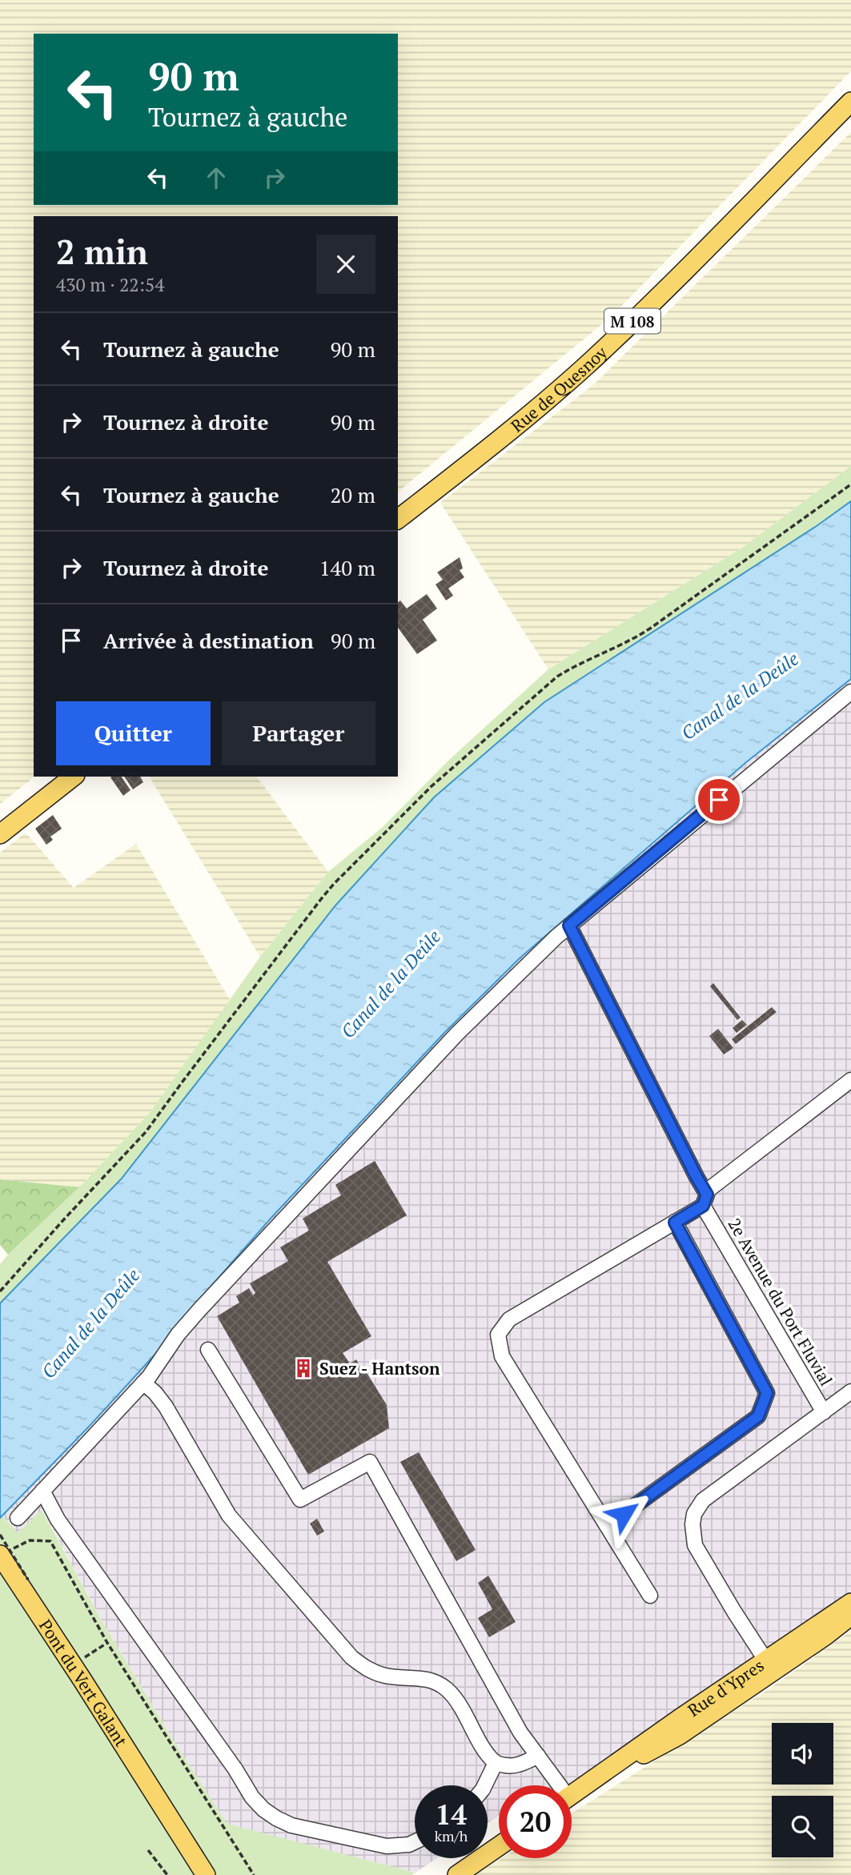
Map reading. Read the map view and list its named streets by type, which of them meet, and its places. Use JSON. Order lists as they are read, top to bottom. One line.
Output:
{"streets":{"main road":["M 108","Rue de Quesnoy","Pont du Vert Galant","Rue d'Ypres"],"street":["2e Avenue du Port Fluvial"]},"water":["Canal de la Deûle"],"places":{"building":["Suez - Hantson"]},"page":{"turn":["90 m","Tournez à gauche"],"heading":["2 min","430 m · 22:54"],"list":[{"name":"Tournez à gauche","value":"90 m"},{"name":"Tournez à droite","value":"90 m"},{"name":"Tournez à gauche","value":"20 m"},{"name":"Tournez à droite","value":"140 m"},{"name":"Arrivée à destination","value":"90 m"}],"buttons":["Quitter","Partager"],"speed":"14 km/h","limit":"20"}}
